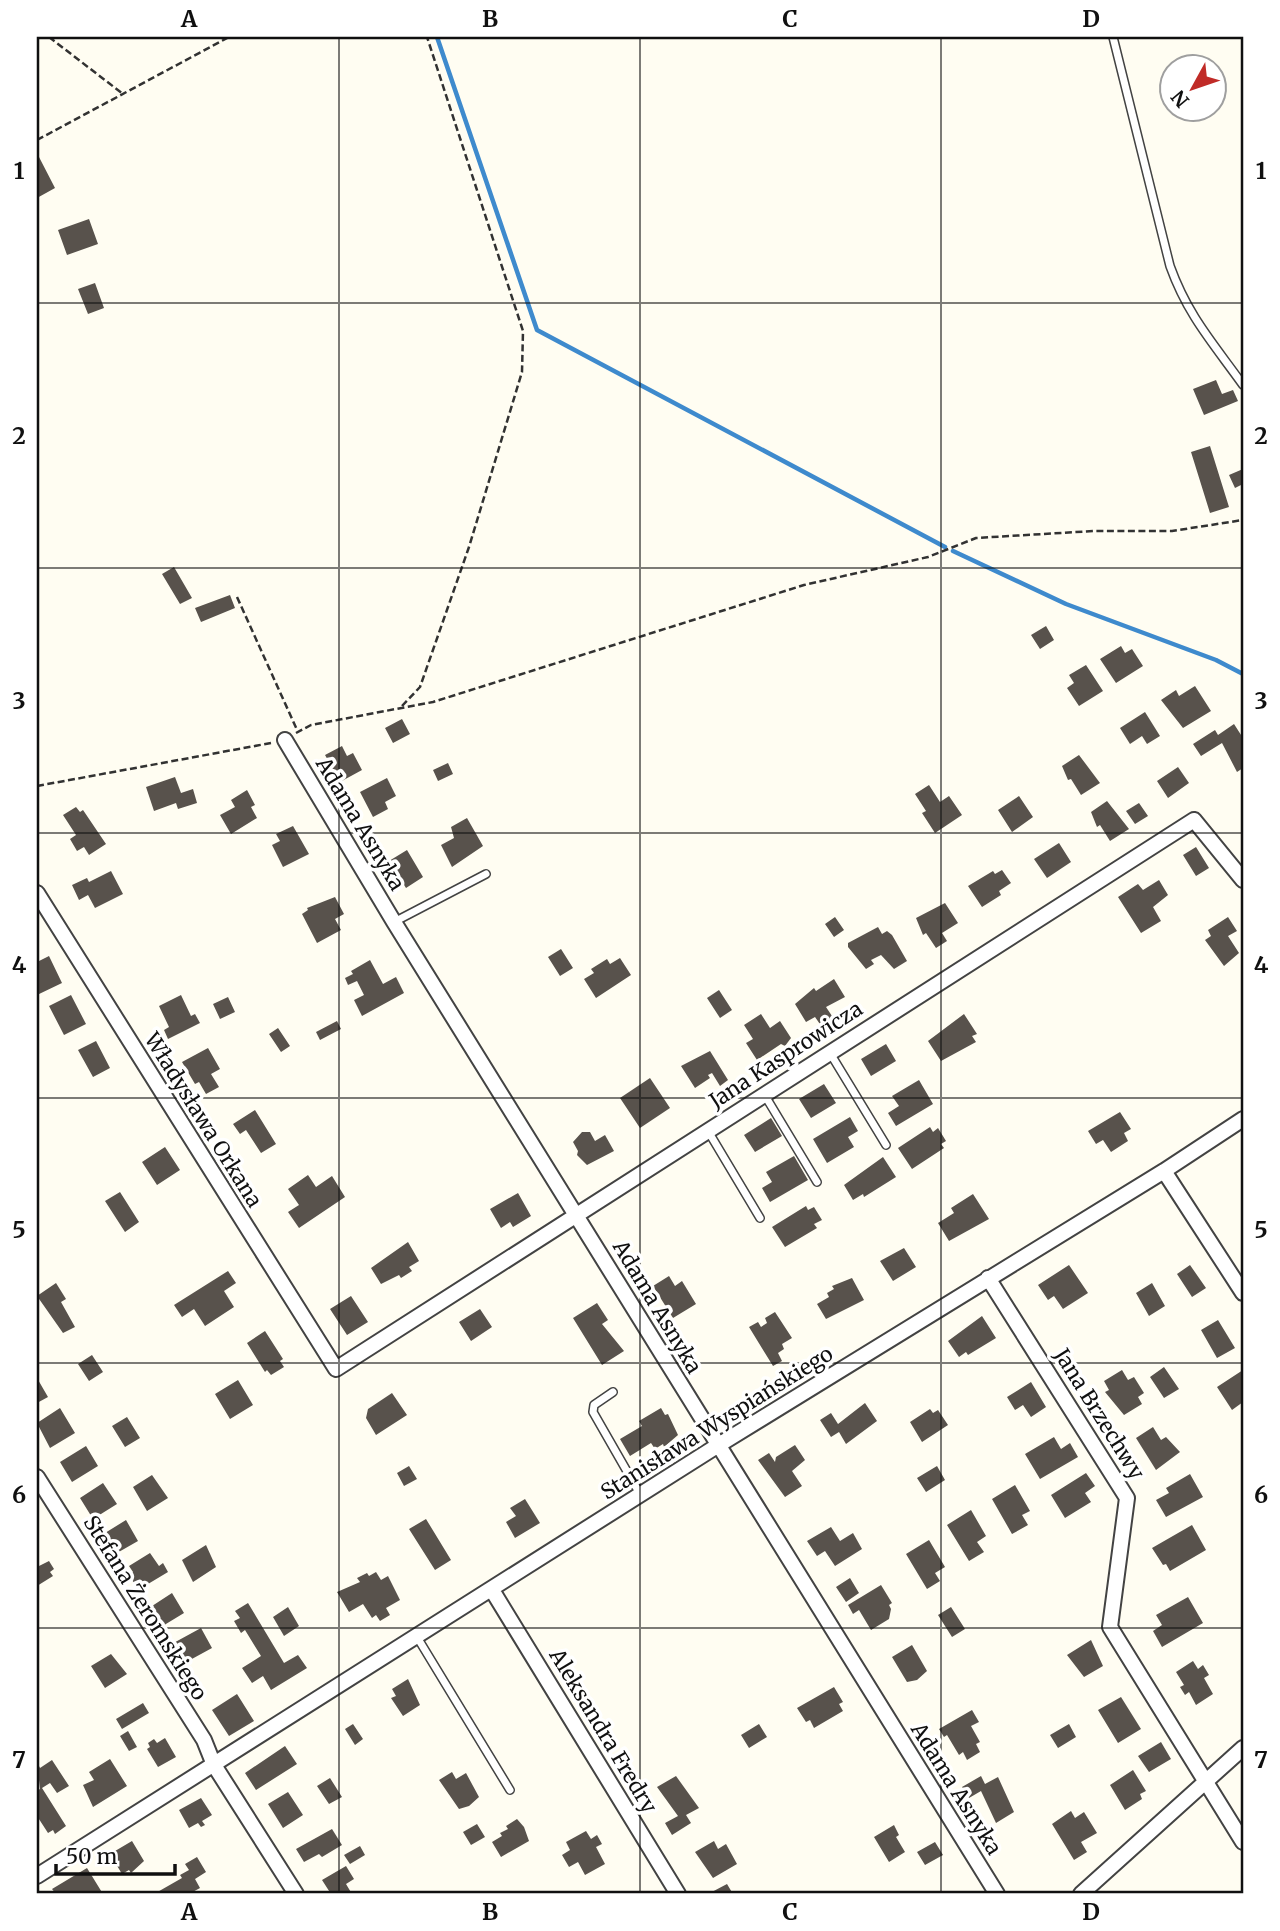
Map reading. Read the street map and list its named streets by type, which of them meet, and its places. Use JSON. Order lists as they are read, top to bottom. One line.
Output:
{"streets":{"street":["Adama Asnyka","Jana Kasprowicza","Władysława Orkana","Jana Brzechwy","Stanisława Wyspiańskiego","Stefana Żeromskiego","Aleksandra Fredry"]},"crossings":[["Adama Asnyka","Jana Kasprowicza"],["Adama Asnyka","Stanisława Wyspiańskiego"],["Jana Kasprowicza","Władysława Orkana"],["Jana Brzechwy","Stanisława Wyspiańskiego"],["Stanisława Wyspiańskiego","Stefana Żeromskiego"],["Stanisława Wyspiańskiego","Aleksandra Fredry"]],"scale_bar":"50 m","north":"bottom left","grid":{"columns":["A","B","C","D"],"rows":["1","2","3","4","5","6","7"]}}
